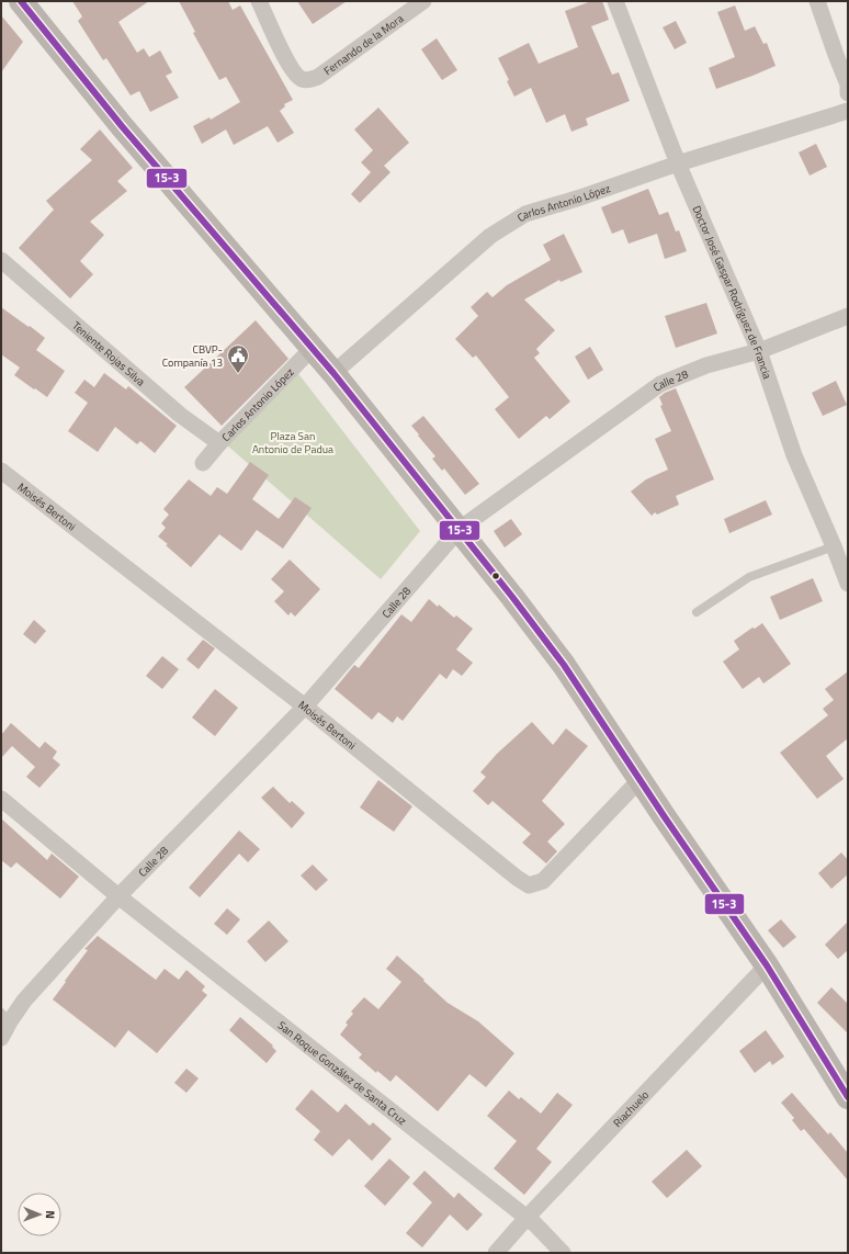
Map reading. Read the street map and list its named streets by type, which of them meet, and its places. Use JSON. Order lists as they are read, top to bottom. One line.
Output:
{"streets":{"street":["Fernando de la Mora","Carlos Antonio López","Doctor José Gaspar Rodríguez de Francia","Teniente Rojas Silva","Calle 28","Moisés Bertoni","San Roque González de Santa Cruz","Riachuelo"]},"crossings":[["Carlos Antonio López","Doctor José Gaspar Rodríguez de Francia"],["Carlos Antonio López","Teniente Rojas Silva"],["Doctor José Gaspar Rodríguez de Francia","Calle 28"],["Calle 28","Moisés Bertoni"],["Calle 28","San Roque González de Santa Cruz"],["San Roque González de Santa Cruz","Riachuelo"]],"parks":["Plaza San Antonio de Padua"],"places":{"public building":["CBVP- Companía 13"]},"lines":["transit line 15-3"],"north":"right"}
